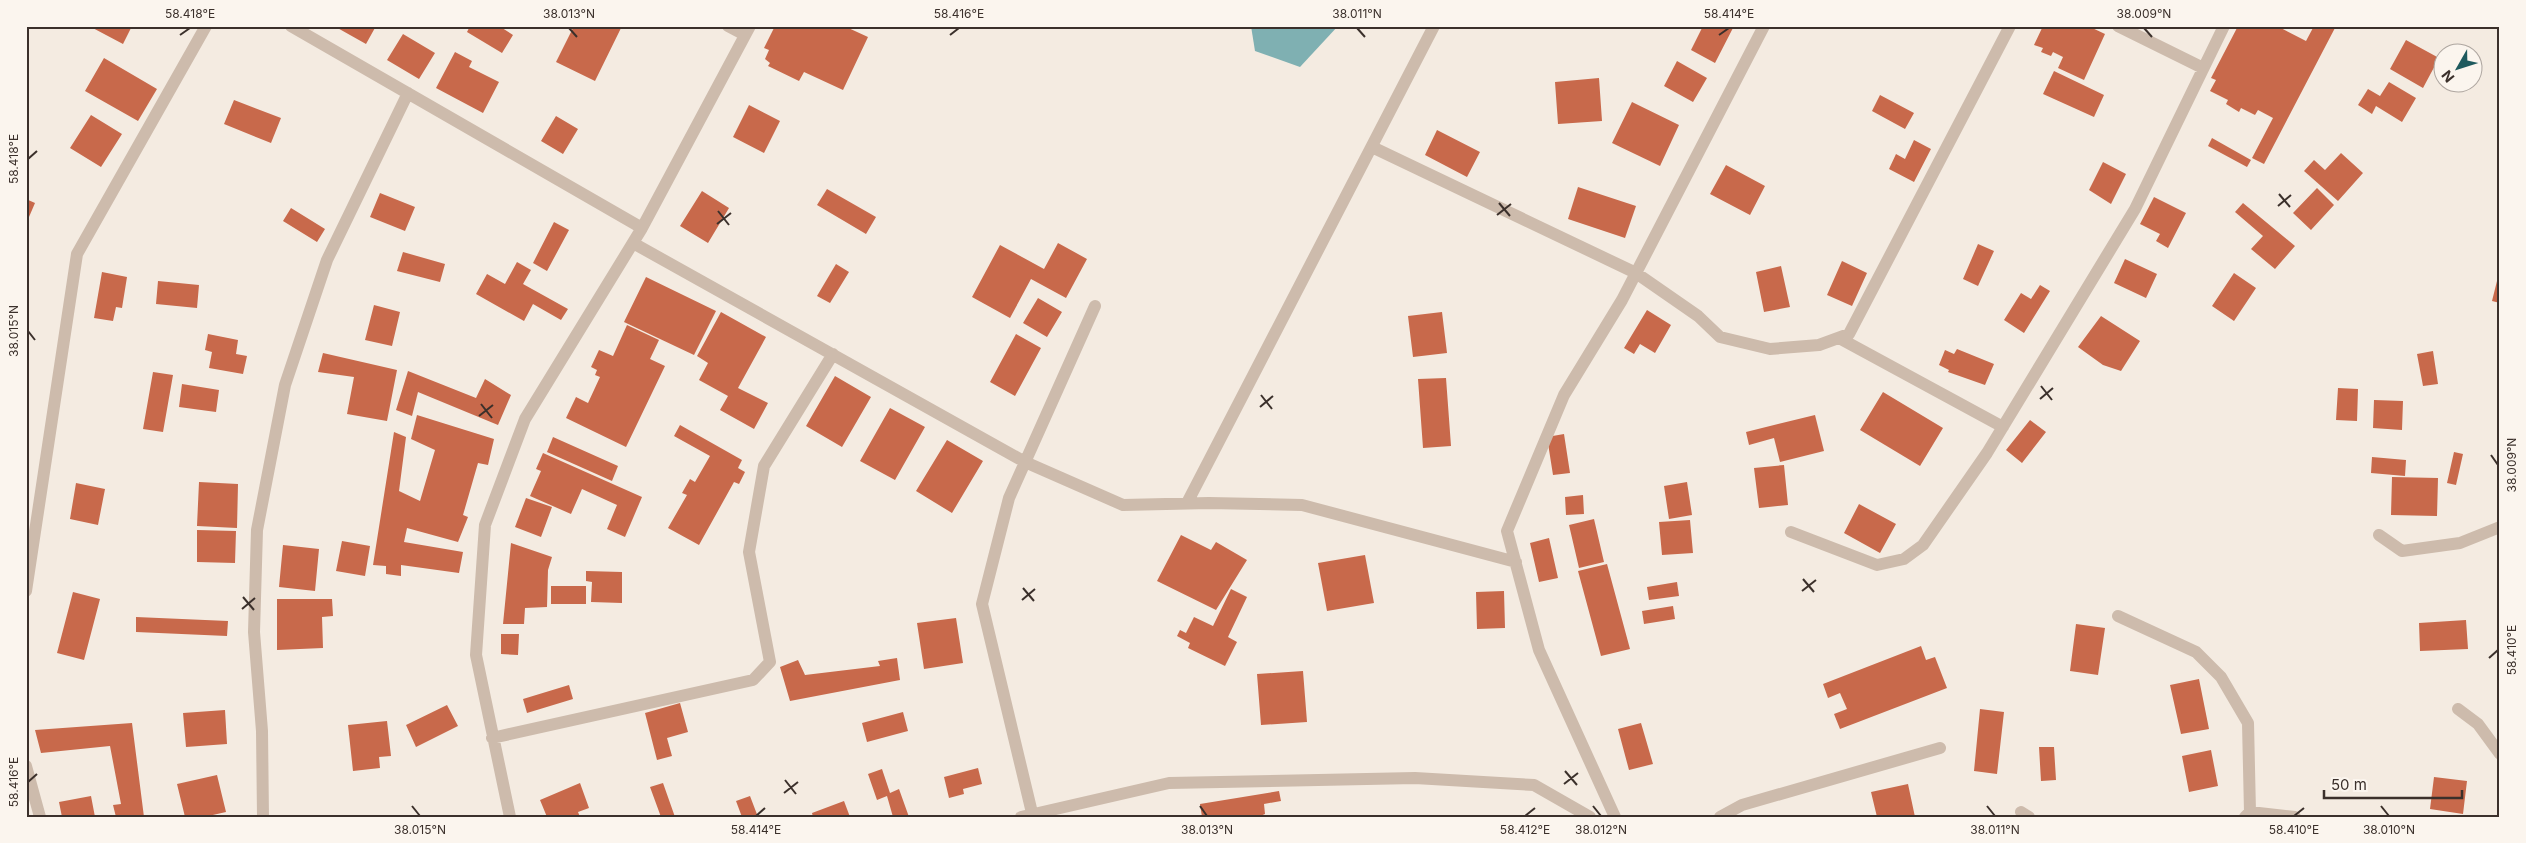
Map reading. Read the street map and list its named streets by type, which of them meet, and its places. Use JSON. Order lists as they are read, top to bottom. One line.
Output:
{"scale_bar":"50 m","north":"bottom left","coordinates":["58.418°E","38.013°N","58.416°E","38.011°N","58.414°E","38.009°N","38.015°N","58.410°E","58.412°E","38.012°N","38.010°N"]}
